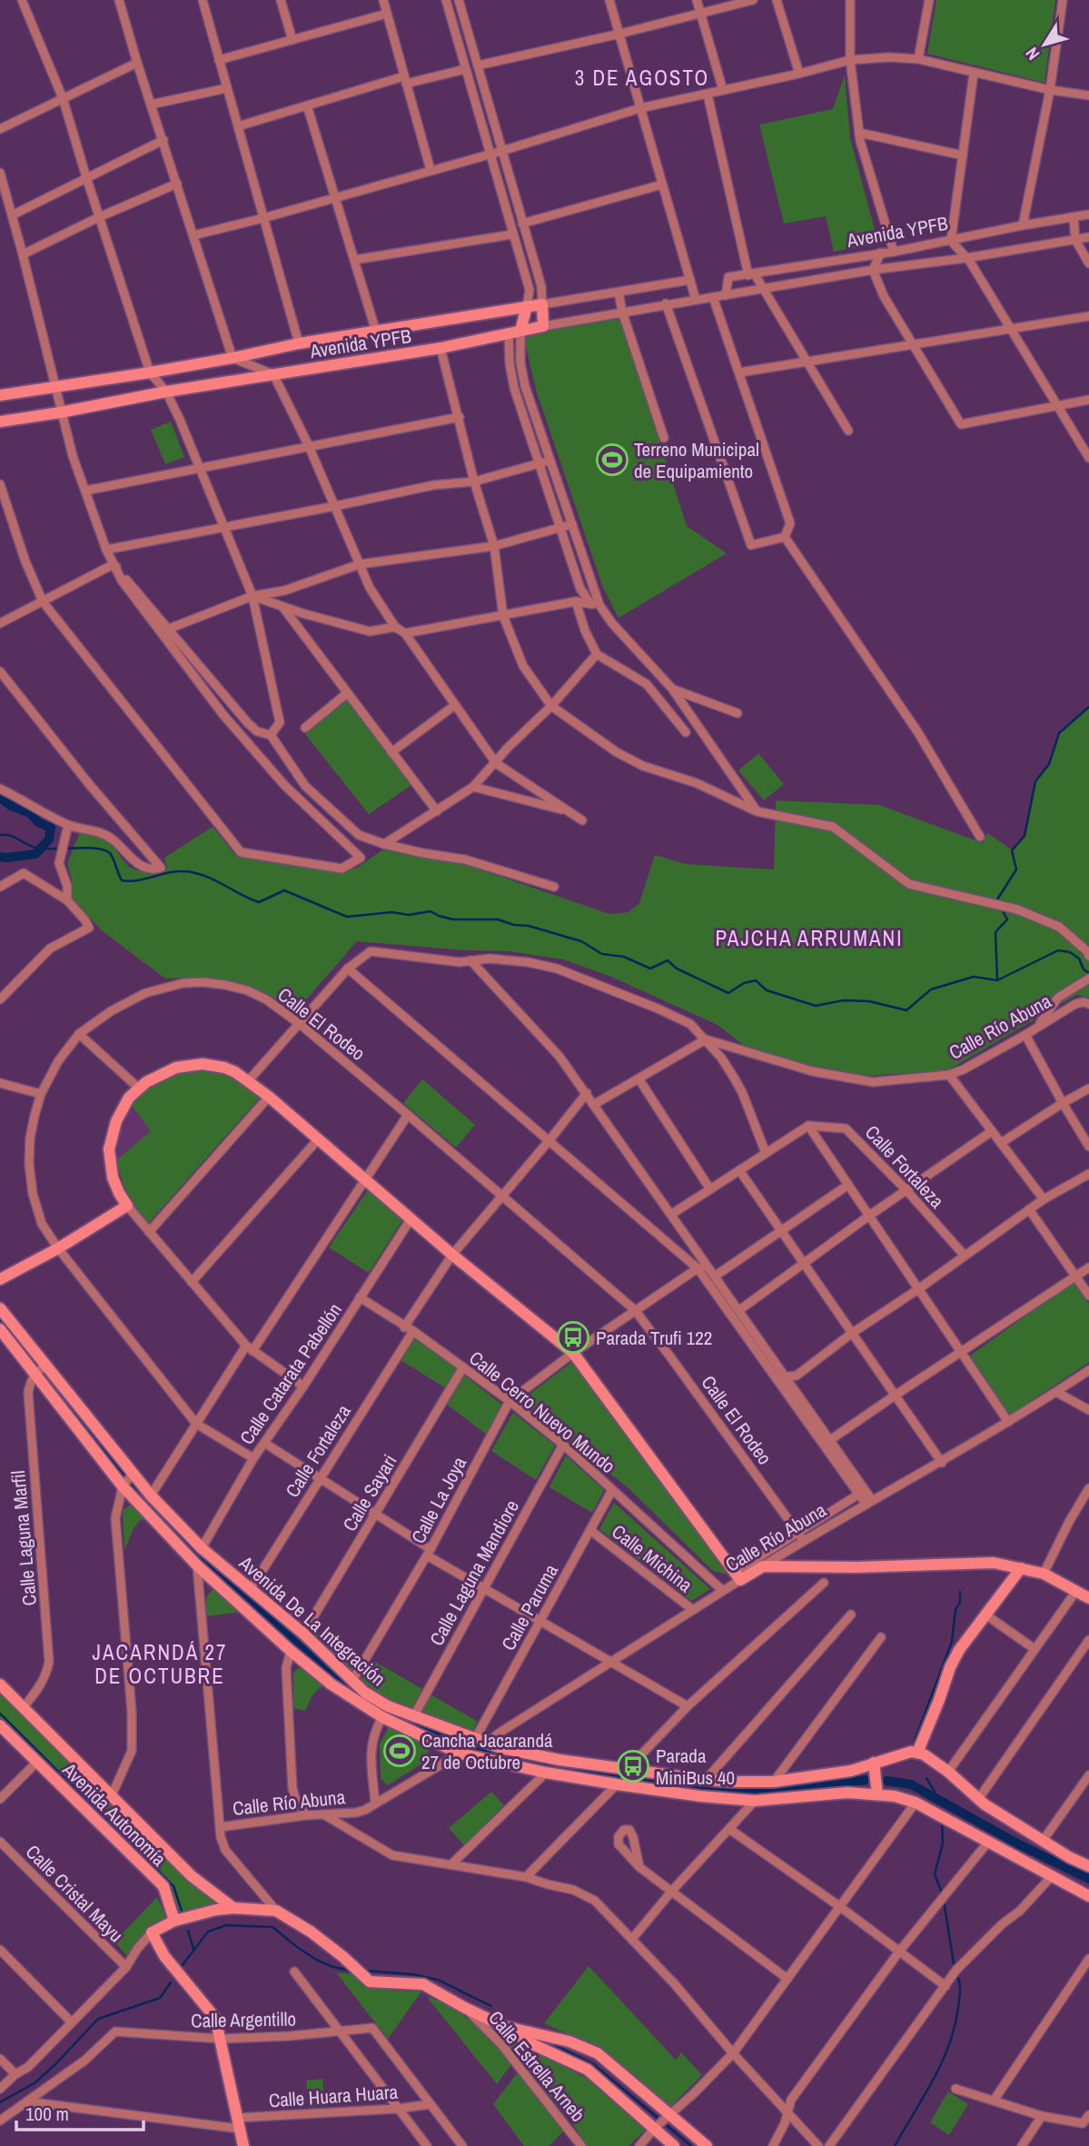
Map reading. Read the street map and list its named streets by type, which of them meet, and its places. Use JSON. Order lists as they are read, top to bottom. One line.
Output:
{"streets":{"street":["Avenida YPFB","Calle El Rodeo","Calle Río Abuna","Calle Fortaleza","Calle Catarata Pabellón","Calle Cerro Nuevo Mundo","Calle Sayari","Calle La Joya","Calle Laguna Marfil","Calle Michina","Calle Laguna Mandiore","Calle Paruma","Avenida De La Integración","Avenida Autonomía","Calle Cristal Mayu","Calle Argentillo","Calle Estrella Arneb","Calle Huara Huara"]},"crossings":[["Calle El Rodeo","Calle Río Abuna"],["Calle El Rodeo","Calle Catarata Pabellón"],["Calle El Rodeo","Calle La Joya"],["Calle Río Abuna","Calle Cerro Nuevo Mundo"],["Calle Río Abuna","Calle Michina"],["Calle Río Abuna","Avenida De La Integración"],["Calle Fortaleza","Calle Cerro Nuevo Mundo"],["Calle Fortaleza","Avenida De La Integración"],["Calle Catarata Pabellón","Calle Cerro Nuevo Mundo"],["Calle Catarata Pabellón","Avenida De La Integración"],["Calle Cerro Nuevo Mundo","Calle Sayari"],["Calle Cerro Nuevo Mundo","Calle La Joya"],["Calle Cerro Nuevo Mundo","Calle Laguna Mandiore"],["Calle Cerro Nuevo Mundo","Calle Paruma"],["Calle Sayari","Avenida De La Integración"],["Calle La Joya","Avenida De La Integración"],["Calle Laguna Marfil","Avenida De La Integración"],["Calle Laguna Marfil","Avenida Autonomía"],["Calle Michina","Calle Paruma"],["Calle Laguna Mandiore","Avenida De La Integración"],["Calle Paruma","Avenida De La Integración"],["Calle Argentillo","Calle Huara Huara"]],"districts":["3 DE AGOSTO","PAJCHA ARRUMANI","JACARNDÁ 27 DE OCTUBRE"],"places":{"sports":["Terreno Municipal de Equipamiento","Cancha Jacarandá 27 de Octubre"],"bus stop":["Parada Trufi 122","Parada MiniBus 40"]},"scale_bar":"100 m","north":"bottom left"}
